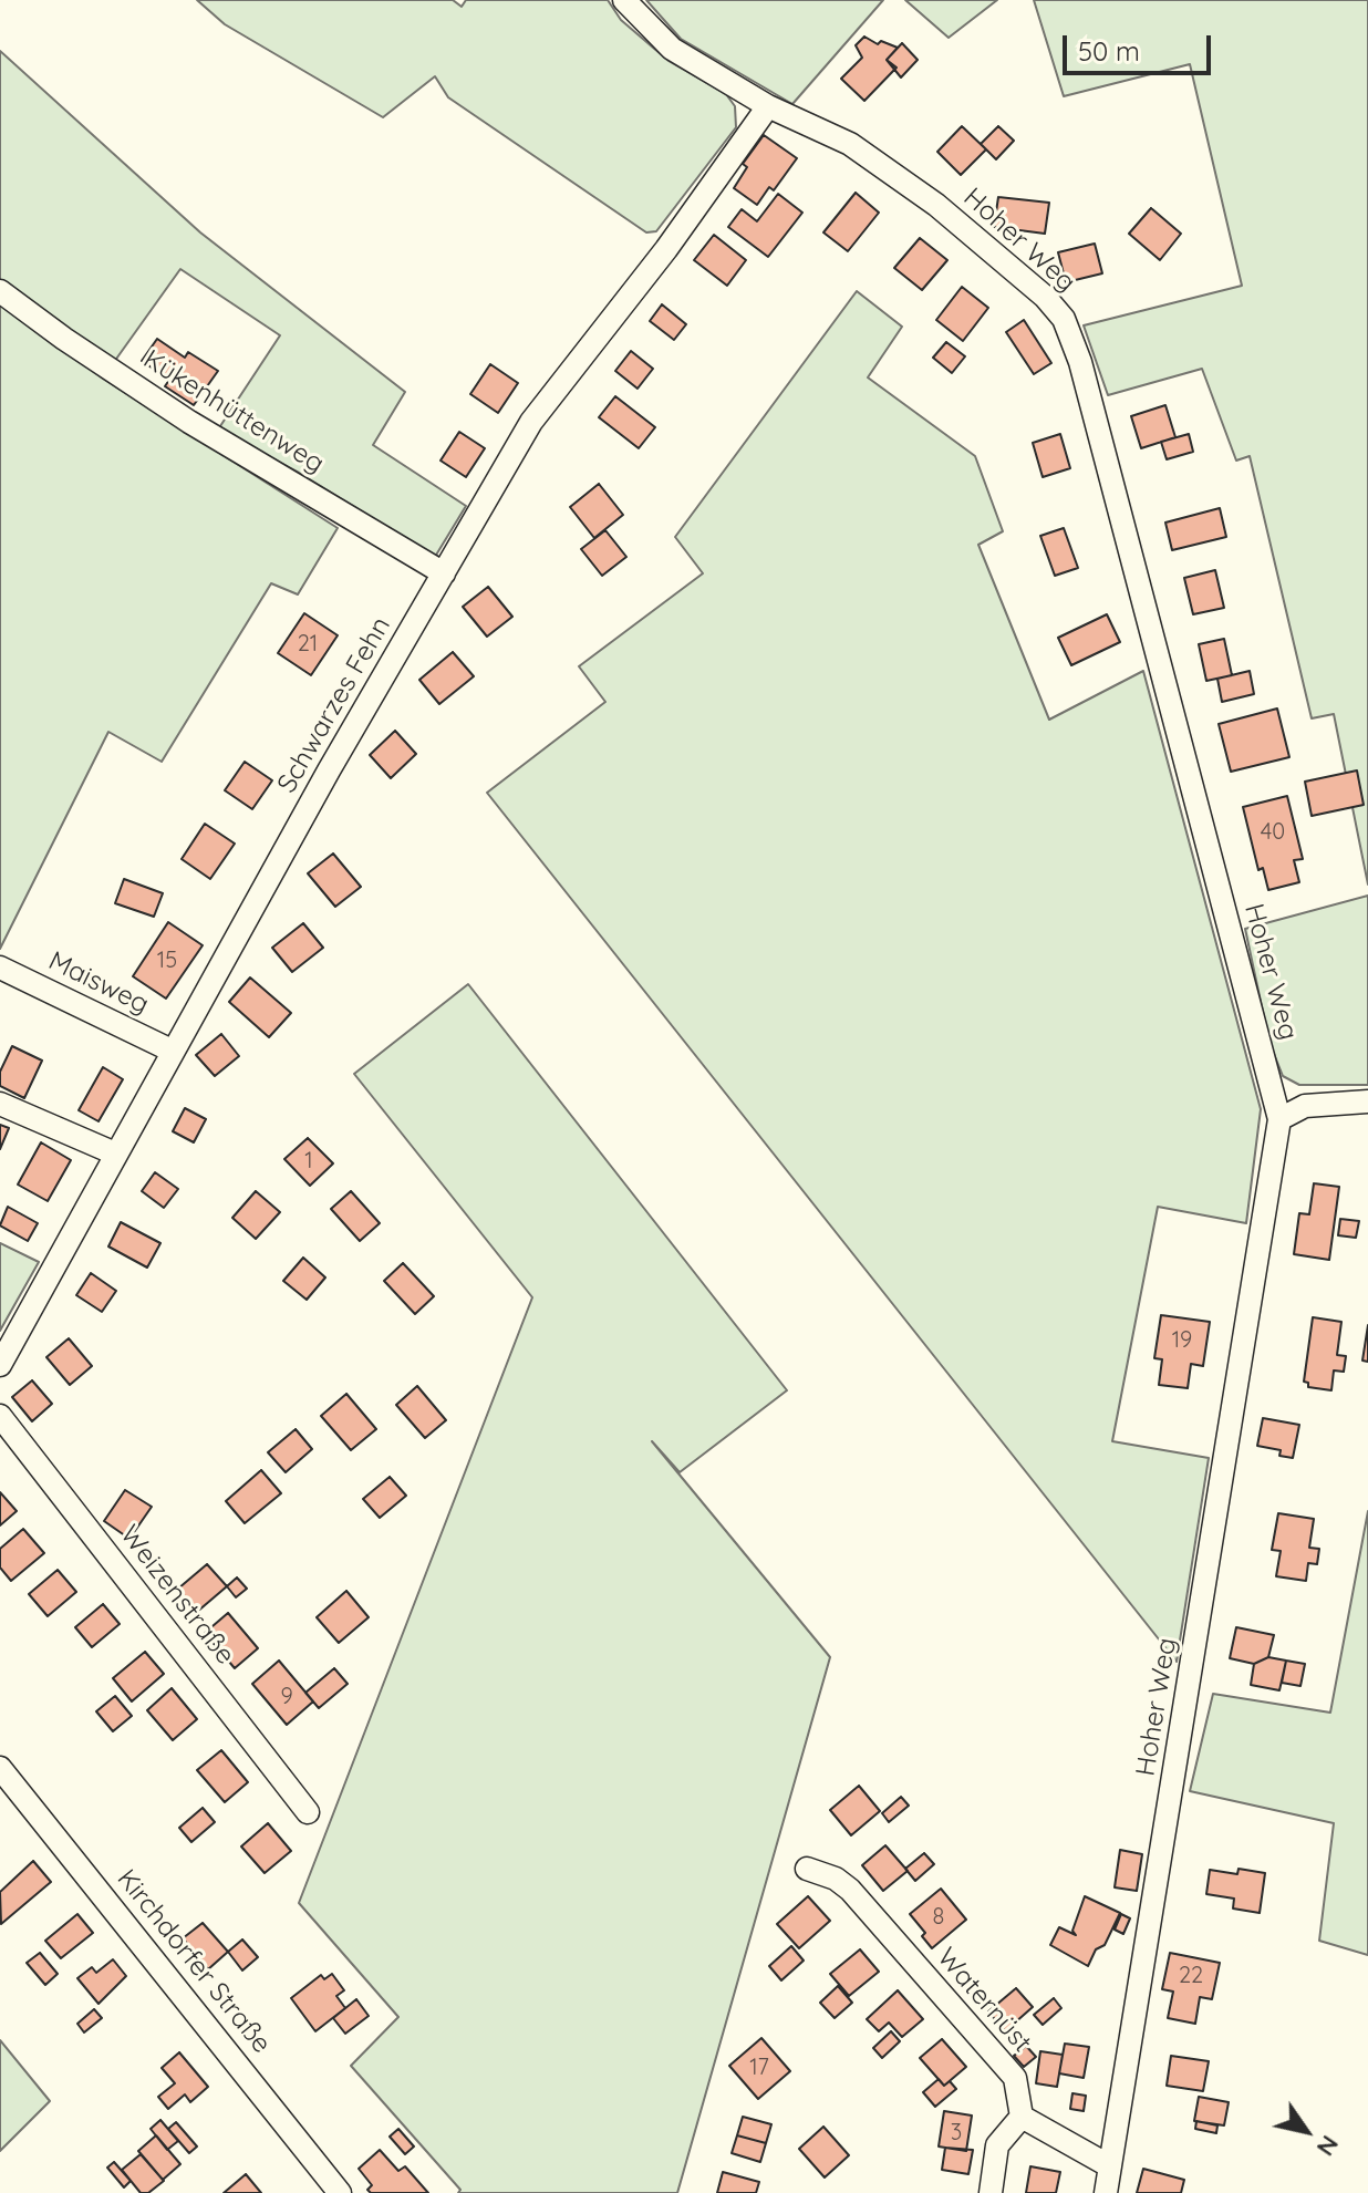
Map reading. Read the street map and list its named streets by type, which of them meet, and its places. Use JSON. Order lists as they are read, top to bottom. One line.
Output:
{"streets":{"street":["Hoher Weg","Kükenhüttenweg","Schwarzes Fehn","Maisweg","Weizenstraße","Kirchdorfer Straße","Waternüst"]},"crossings":[["Hoher Weg","Schwarzes Fehn"],["Kükenhüttenweg","Schwarzes Fehn"],["Schwarzes Fehn","Maisweg"]],"house_numbers":["21","40","15","1","19","9","8","22","17","3"],"scale_bar":"50 m","north":"bottom right"}
